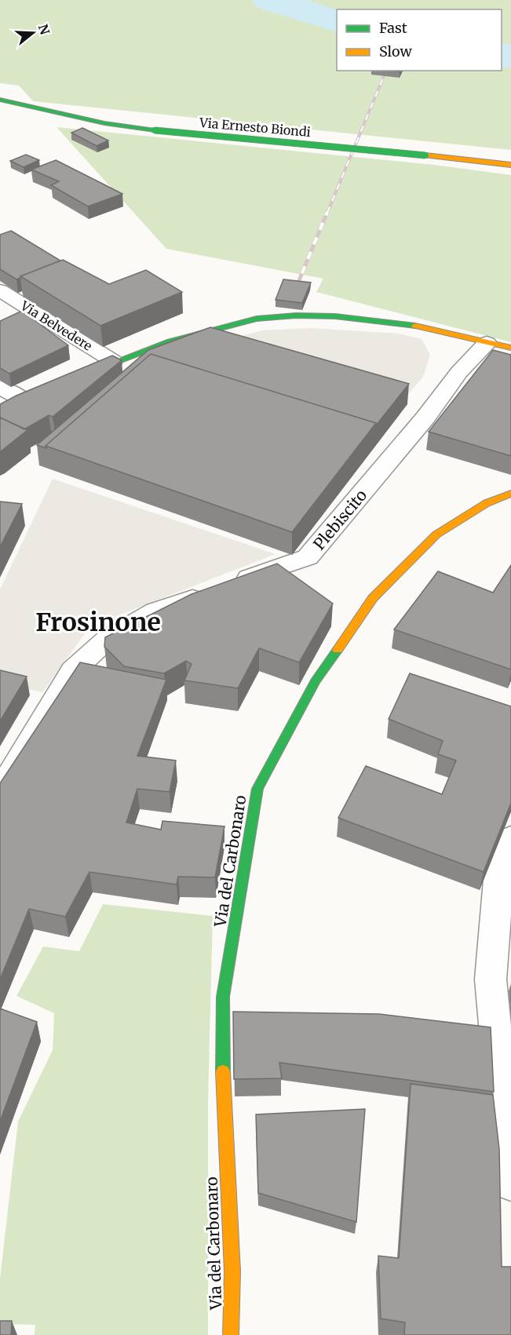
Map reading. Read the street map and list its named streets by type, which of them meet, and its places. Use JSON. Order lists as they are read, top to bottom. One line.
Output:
{"streets":{"street":["Via Ernesto Biondi","Via Belvedere","Plebiscito","Via del Carbonaro"]},"districts":["Frosinone"],"legend":["Fast","Slow"],"north":"right"}
